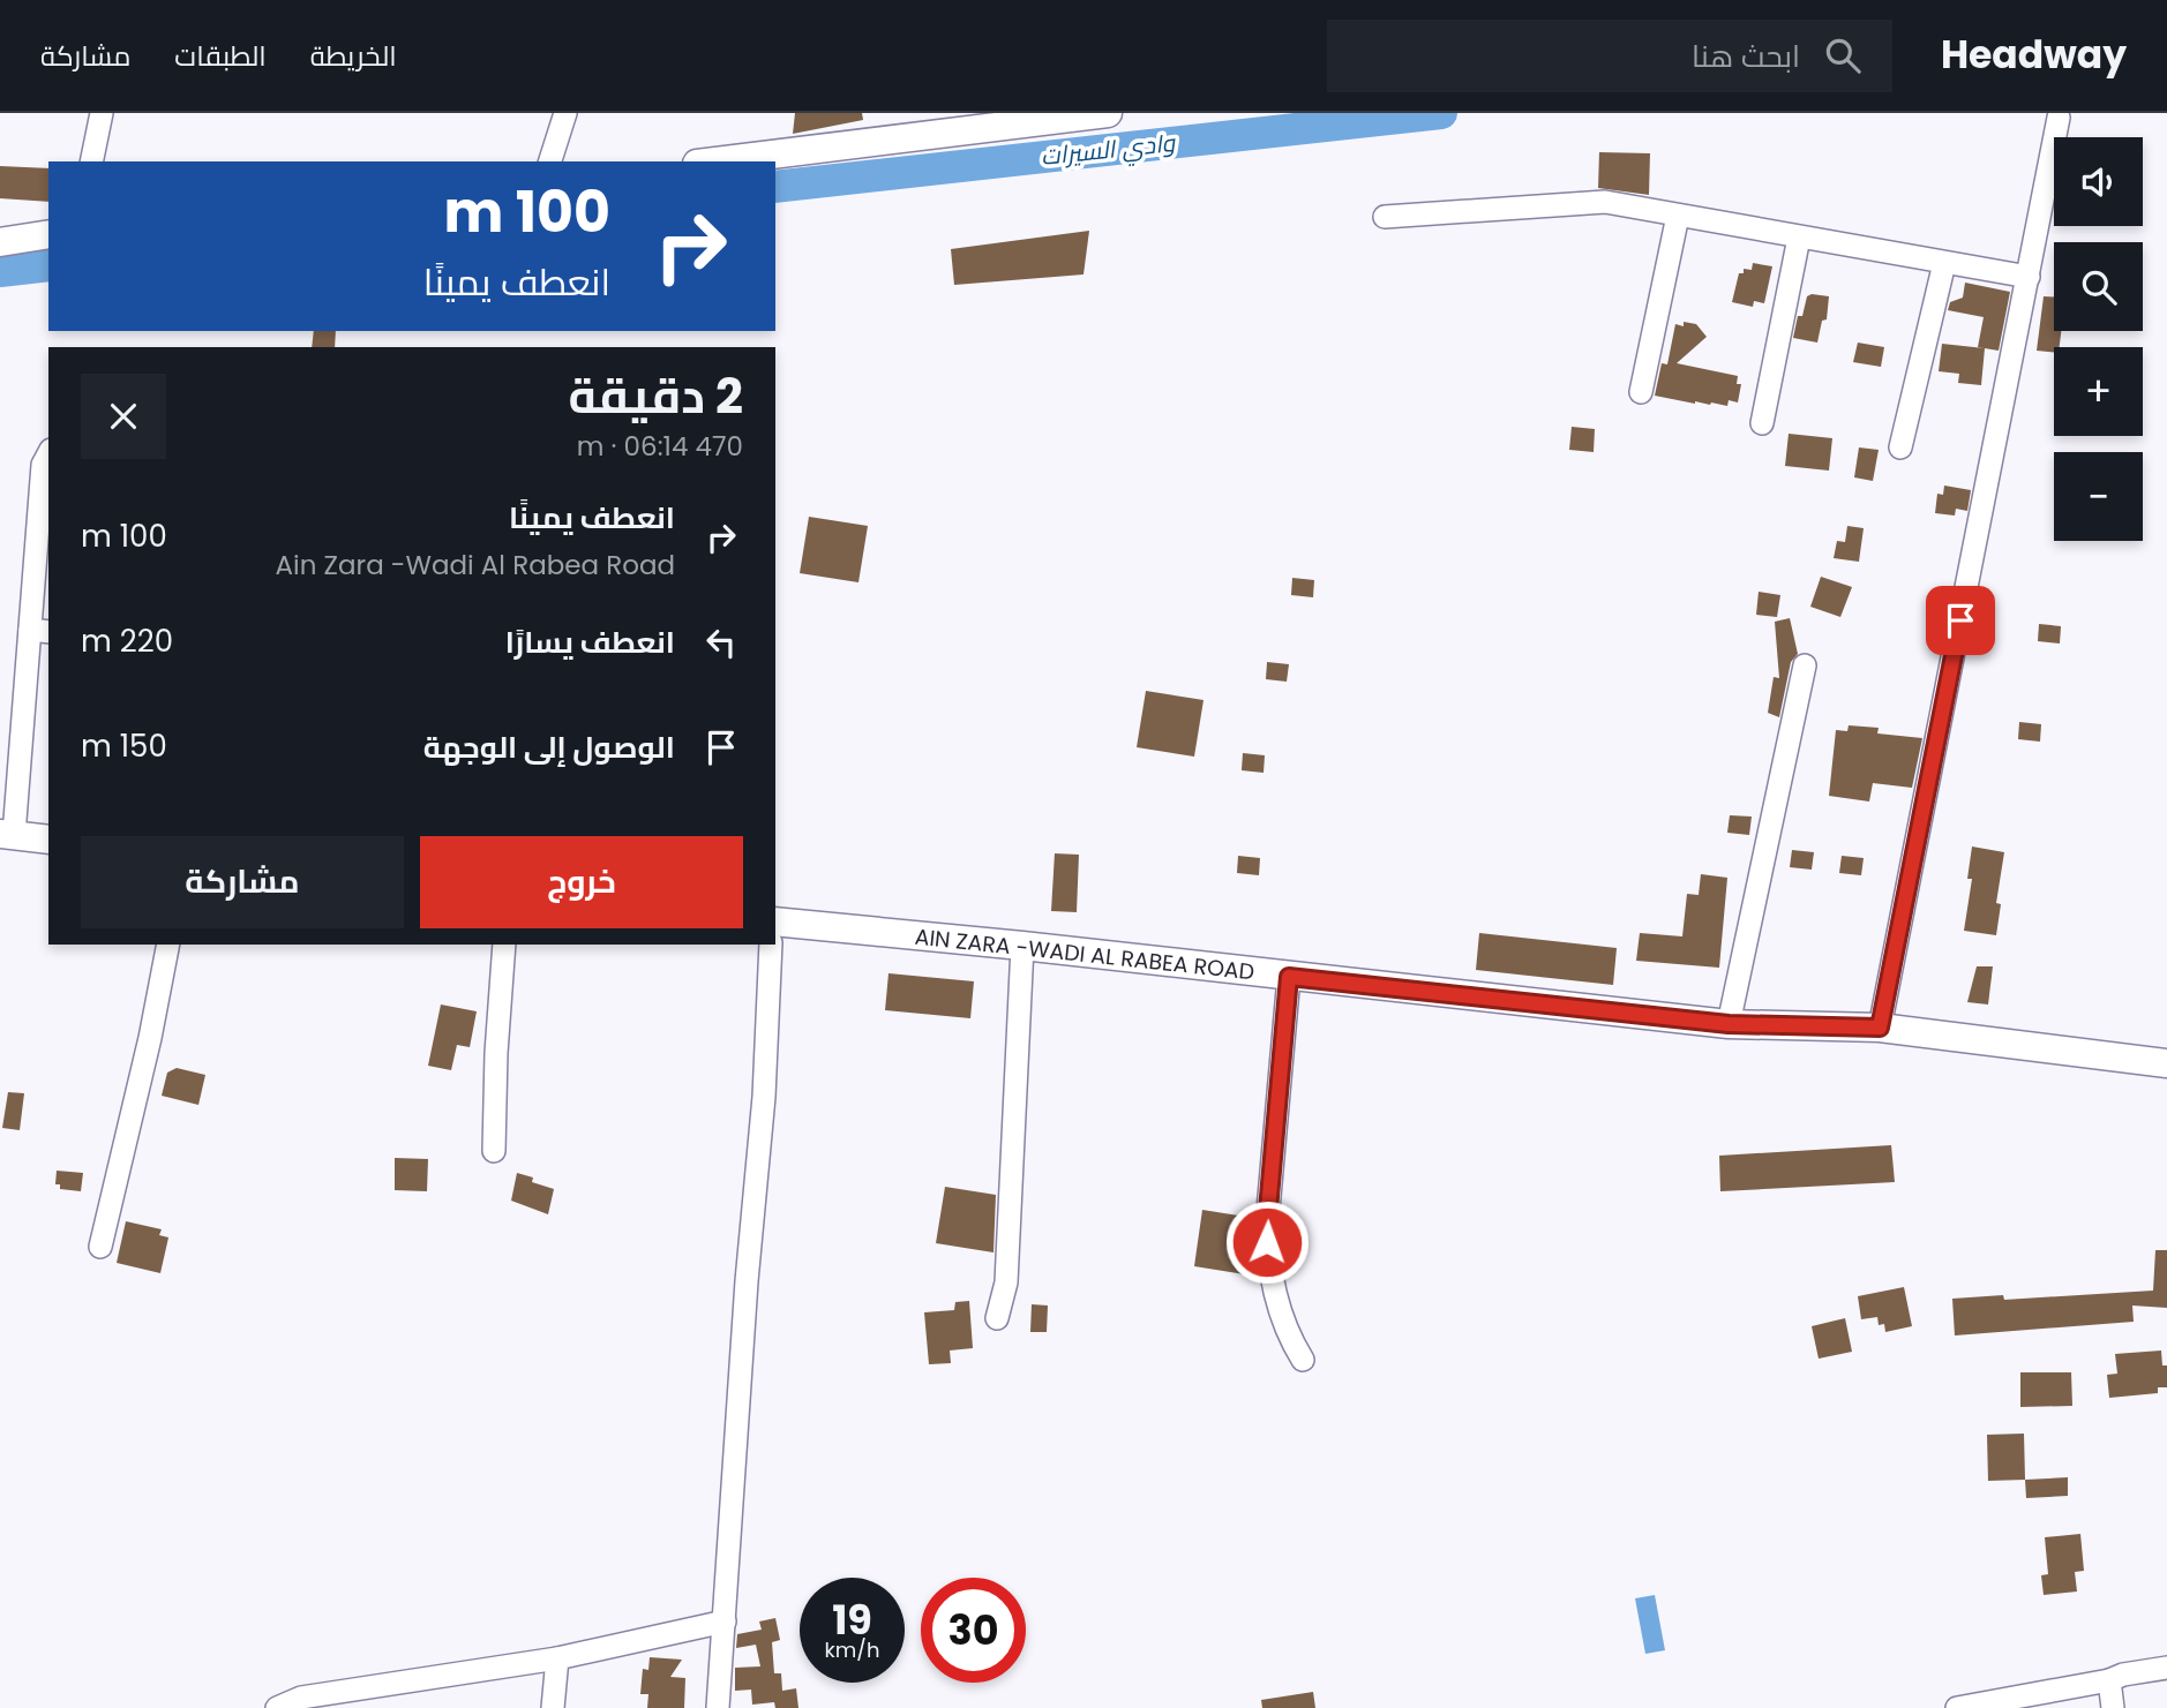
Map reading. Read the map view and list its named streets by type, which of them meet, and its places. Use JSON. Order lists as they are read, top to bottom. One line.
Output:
{"streets":{"main road":["AIN ZARA -WADI AL RABEA ROAD"]},"water":["وادي السيرات"],"page":{"header":"Headway","search":"ابحث هنا","nav":["الخريطة","الطبقات","مشاركة"],"map_buttons":["+","−"],"turn":["100 m","انعطف يمينًا"],"heading":["2 دقيقة","470 m · 06:14"],"list":[{"name":"انعطف يمينًا","note":"Ain Zara -Wadi Al Rabea Road","value":"100 m"},{"name":"انعطف يسارًا","value":"220 m"},{"name":"الوصول إلى الوجهة","value":"150 m"}],"buttons":["خروج","مشاركة"],"speed":"19 km/h","limit":"30"}}
